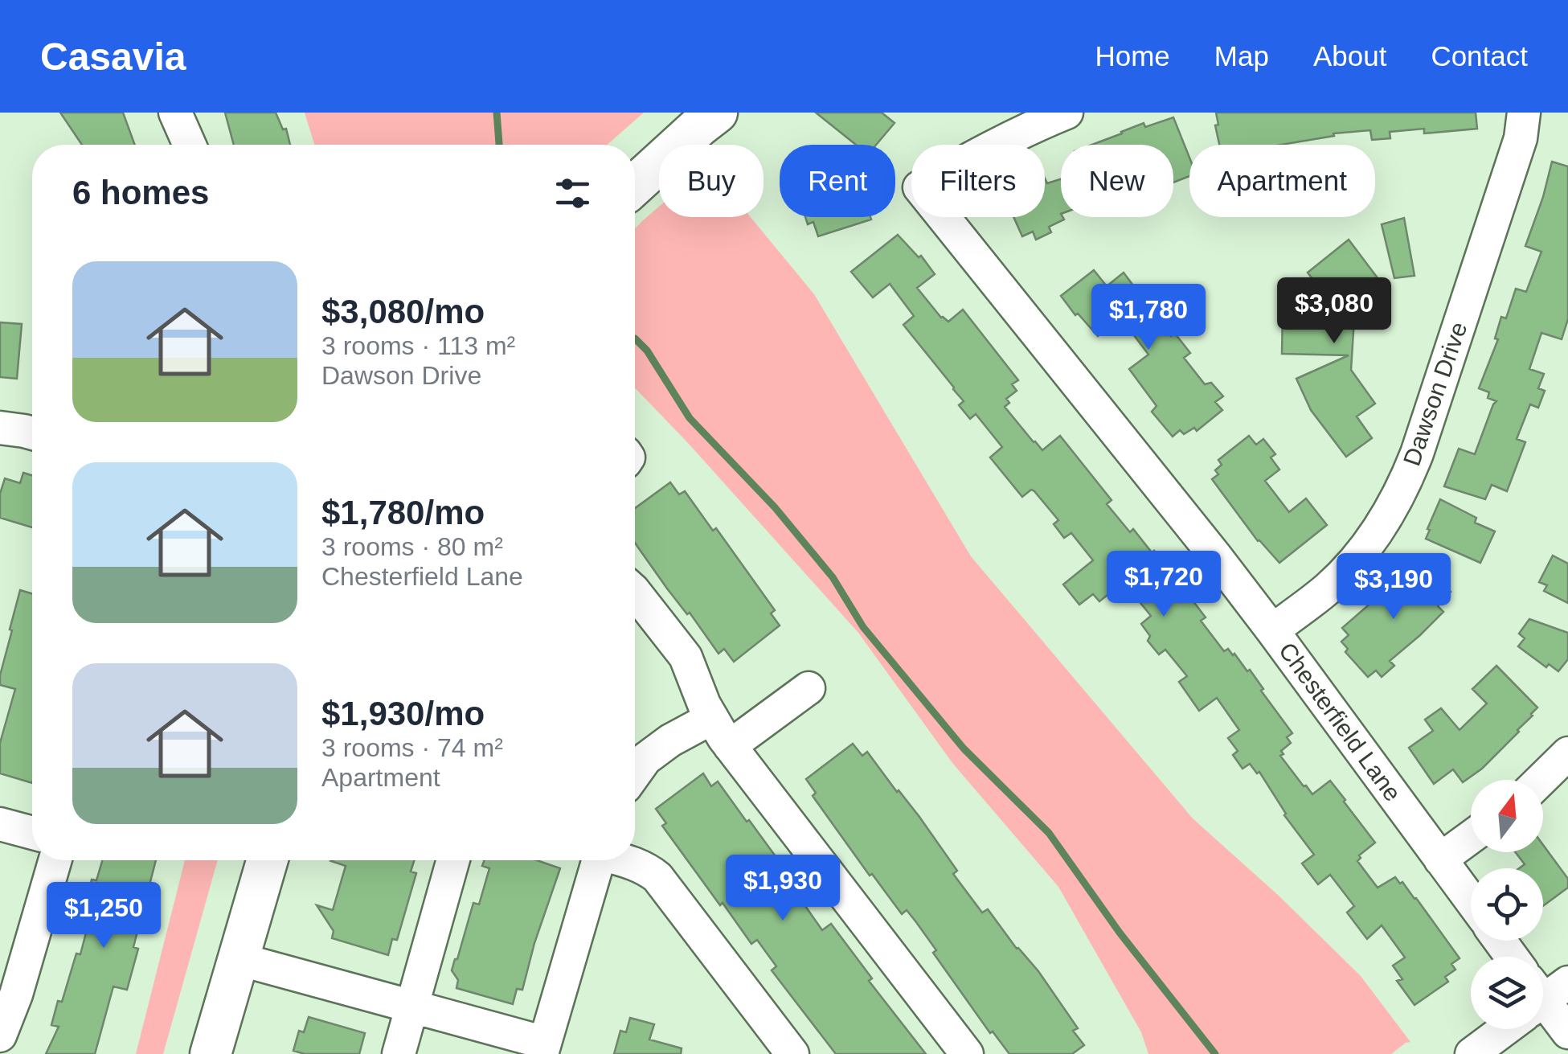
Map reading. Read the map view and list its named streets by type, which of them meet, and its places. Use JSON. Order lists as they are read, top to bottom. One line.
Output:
{"streets":{"street":["Dawson Drive","Chesterfield Lane"]},"crossings":[["Dawson Drive","Chesterfield Lane"]],"north":"top","page":{"header":"Casavia","nav":["Home","Map","About","Contact"],"chip":["Buy","Rent","Filters","New","Apartment"],"heading":"6 homes","list":[{"name":"$3,080/mo","note":"3 rooms · 113 m² · Dawson Drive"},{"name":"$1,780/mo","note":"3 rooms · 80 m² · Chesterfield Lane"},{"name":"$1,930/mo","note":"3 rooms · 74 m² · Apartment"}],"price":["$3,080","$1,780","$1,720","$3,190","$1,930","$1,250"]}}
